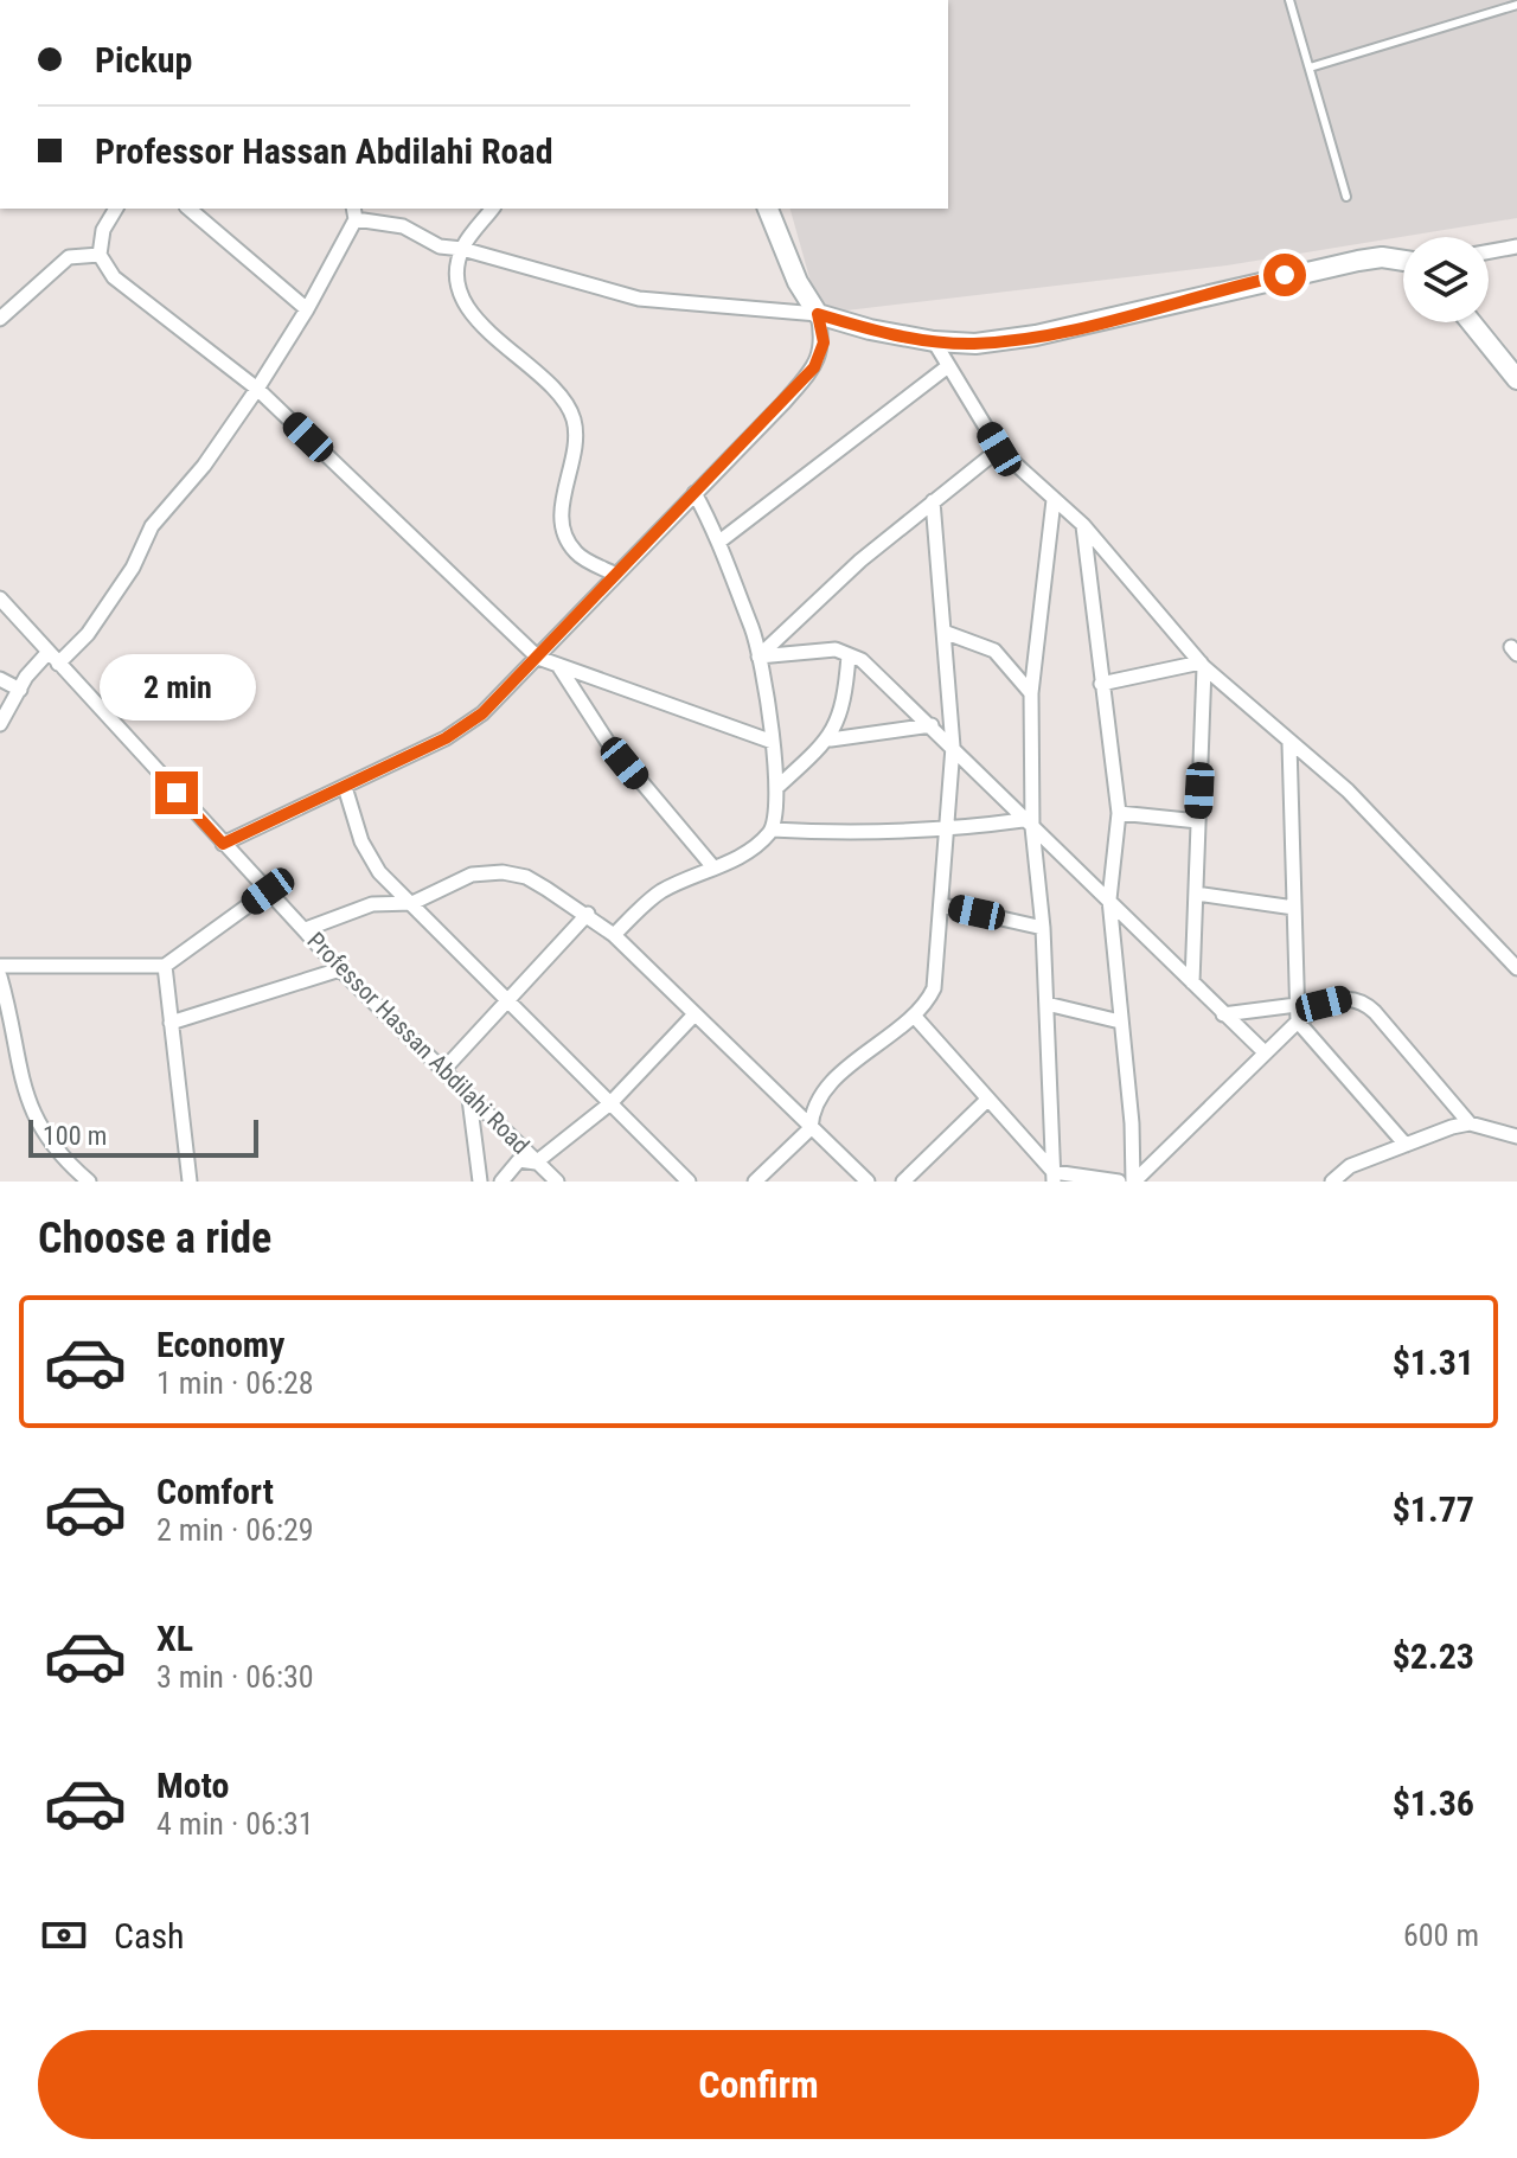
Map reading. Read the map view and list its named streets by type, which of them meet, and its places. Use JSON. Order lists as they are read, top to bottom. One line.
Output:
{"streets":{"street":["Professor Hassan Abdilahi Road"]},"scale_bar":"100 m","page":{"banner":["Pickup","Professor Hassan Abdilahi Road"],"bubble":"2 min","scale":"100 m","heading":"Choose a ride","list":[{"name":"Economy","note":"1 min · 06:28","value":"$1.31"},{"name":"Comfort","note":"2 min · 06:29","value":"$1.77"},{"name":"XL","note":"3 min · 06:30","value":"$2.23"},{"name":"Moto","note":"4 min · 06:31","value":"$1.36"}],"pay":["Cash","600 m"],"buttons":"Confirm"}}
